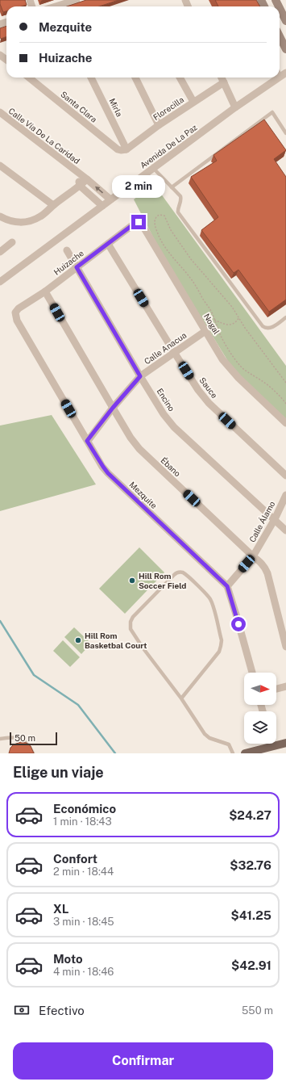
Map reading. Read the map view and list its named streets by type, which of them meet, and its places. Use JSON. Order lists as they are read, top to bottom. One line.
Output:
{"streets":{"street":["Santa Clara","Mirla","Florecilla","Calle Vía De La Caridad","Avenida De La Paz","Huizache","Nogal","Calle Anacua","Sauce","Encino","Ébano","Mezquite","Calle Álamo"]},"crossings":[["Santa Clara","Mirla"],["Santa Clara","Florecilla"],["Mirla","Florecilla"],["Calle Vía De La Caridad","Avenida De La Paz"],["Huizache","Nogal"],["Huizache","Sauce"],["Huizache","Encino"],["Huizache","Ébano"],["Huizache","Mezquite"],["Nogal","Calle Anacua"],["Calle Anacua","Sauce"],["Calle Anacua","Encino"],["Calle Anacua","Ébano"],["Calle Anacua","Mezquite"],["Encino","Calle Álamo"],["Ébano","Calle Álamo"],["Mezquite","Calle Álamo"]],"places":["Hill Rom Soccer Field","Hill Rom Basketbal Court"],"scale_bar":"50 m","north":"right","page":{"banner":["Mezquite","Huizache"],"bubble":"2 min","scale":"50 m","heading":"Elige un viaje","list":[{"name":"Económico","note":"1 min · 18:43","value":"$24.27"},{"name":"Confort","note":"2 min · 18:44","value":"$32.76"},{"name":"XL","note":"3 min · 18:45","value":"$41.25"},{"name":"Moto","note":"4 min · 18:46","value":"$42.91"}],"pay":["Efectivo","550 m"],"buttons":"Confirmar"}}
